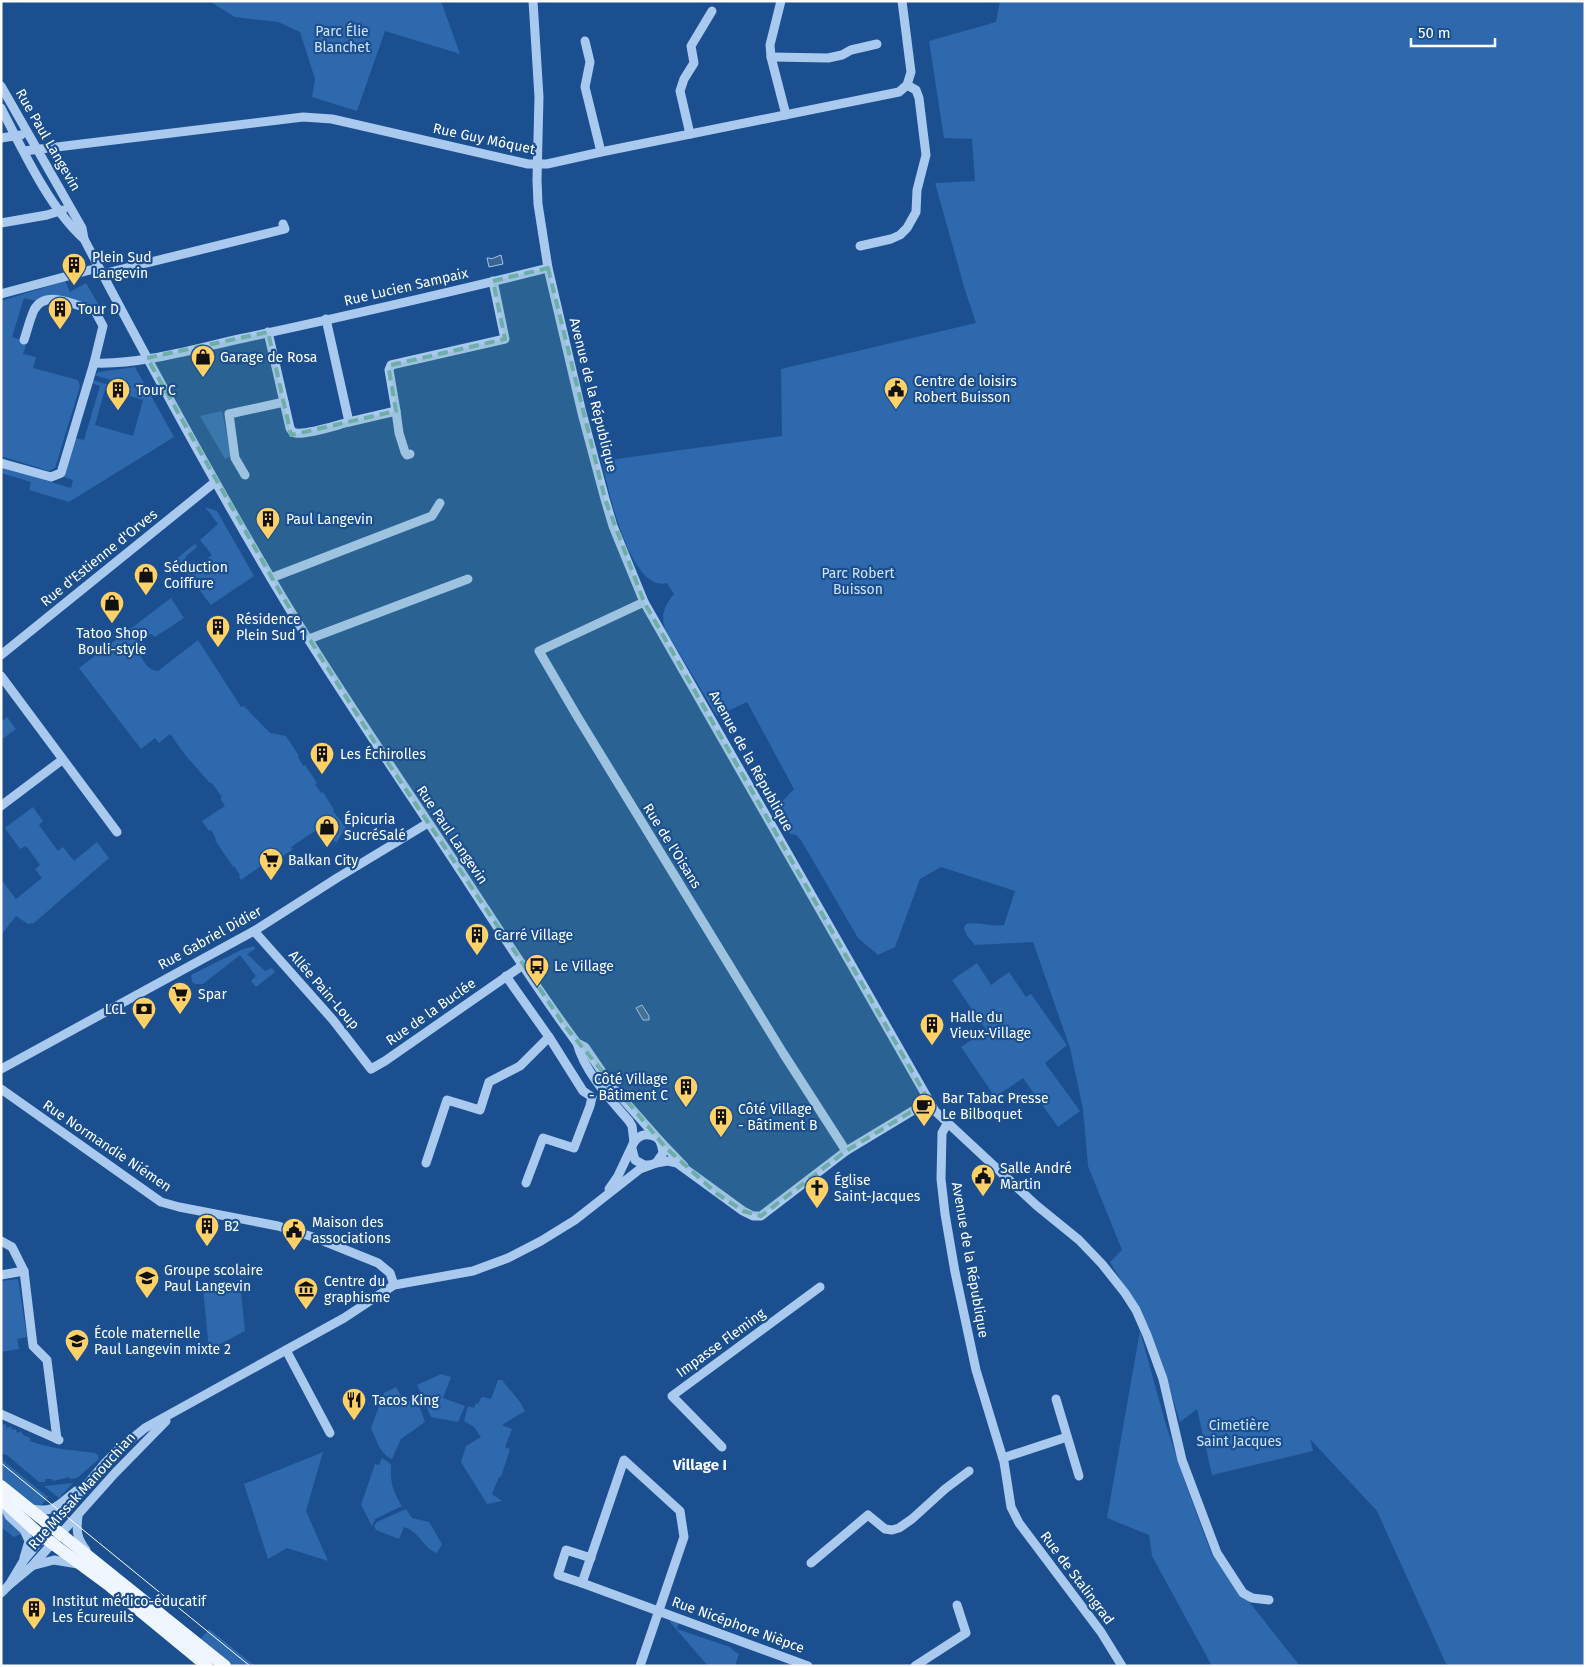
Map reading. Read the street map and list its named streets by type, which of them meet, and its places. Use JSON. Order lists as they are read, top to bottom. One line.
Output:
{"streets":{"street":["Rue Guy Môquet","Rue Paul Langevin","Rue Lucien Sampaix","Avenue de la République","Rue d'Estienne d'Orves","Rue de l'Oisans","Rue Gabriel Didier","Allée Pain-Loup","Rue de la Buclée","Rue Normandie Niémen","Impasse Fleming","Rue Missak Manouchian","Rue de Stalingrad","Rue Nicéphore Nièpce"]},"crossings":[["Rue Guy Môquet","Rue Paul Langevin"],["Rue Guy Môquet","Avenue de la République"],["Rue Paul Langevin","Rue Lucien Sampaix"],["Rue Paul Langevin","Rue d'Estienne d'Orves"],["Rue Paul Langevin","Rue Gabriel Didier"],["Rue Paul Langevin","Rue de la Buclée"],["Rue Lucien Sampaix","Avenue de la République"],["Avenue de la République","Rue de l'Oisans"],["Avenue de la République","Rue de Stalingrad"],["Rue Gabriel Didier","Allée Pain-Loup"],["Allée Pain-Loup","Rue de la Buclée"],["Rue Normandie Niémen","Rue Missak Manouchian"]],"districts":["Village I"],"parks":["Parc Élie Blanchet","Parc Robert Buisson","Cimetière Saint Jacques"],"places":{"building":["Plein Sud Langevin","Tour D","Tour C","Paul Langevin","Résidence Plein Sud 1","Les Échirolles","Carré Village","Halle du Vieux-Village","Côté Village - Bâtiment C","Côté Village - Bâtiment B","B2","Institut médico-éducatif Les Écureuils"],"shop":["Garage de Rosa","Séduction Coiffure","Tatoo Shop Bouli-style","Épicuria SucréSalé"],"public building":["Centre de loisirs Robert Buisson","Salle André Martin","Maison des associations"],"supermarket":["Balkan City","Spar"],"bus stop":["Le Village"],"bank":["LCL"],"cafe":["Bar Tabac Presse Le Bilboquet"],"church":["Église Saint-Jacques"],"school or university":["Groupe scolaire Paul Langevin","École maternelle Paul Langevin mixte 2"],"museum":["Centre du graphisme"],"restaurant":["Tacos King"]},"scale_bar":"50 m"}
